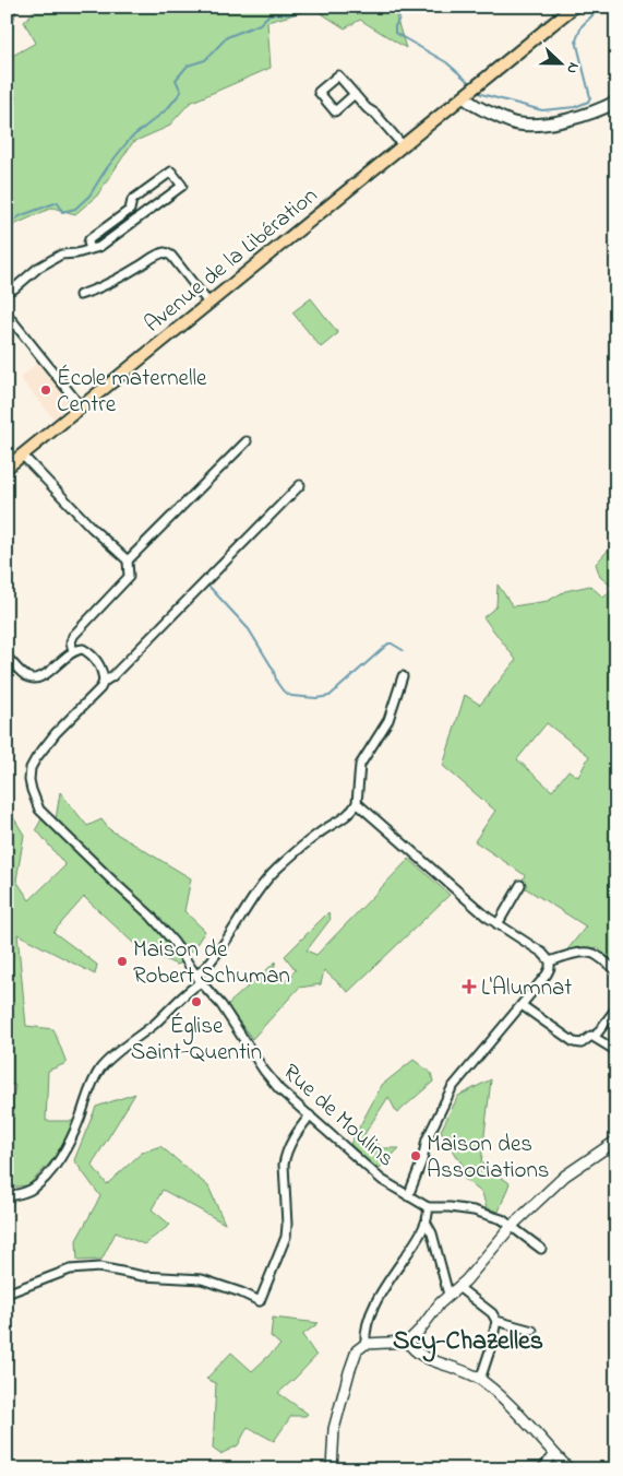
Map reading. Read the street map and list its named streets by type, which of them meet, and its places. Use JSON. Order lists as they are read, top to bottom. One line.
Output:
{"streets":{"main road":["Avenue de la Libération"],"street":["Rue de Moulins"]},"districts":["Scy-Chazelles"],"places":{"other":["École maternelle Centre","Maison de Robert Schuman","Église Saint-Quentin","Maison des Associations"],"health":["L'Alumnat"]},"north":"right"}
